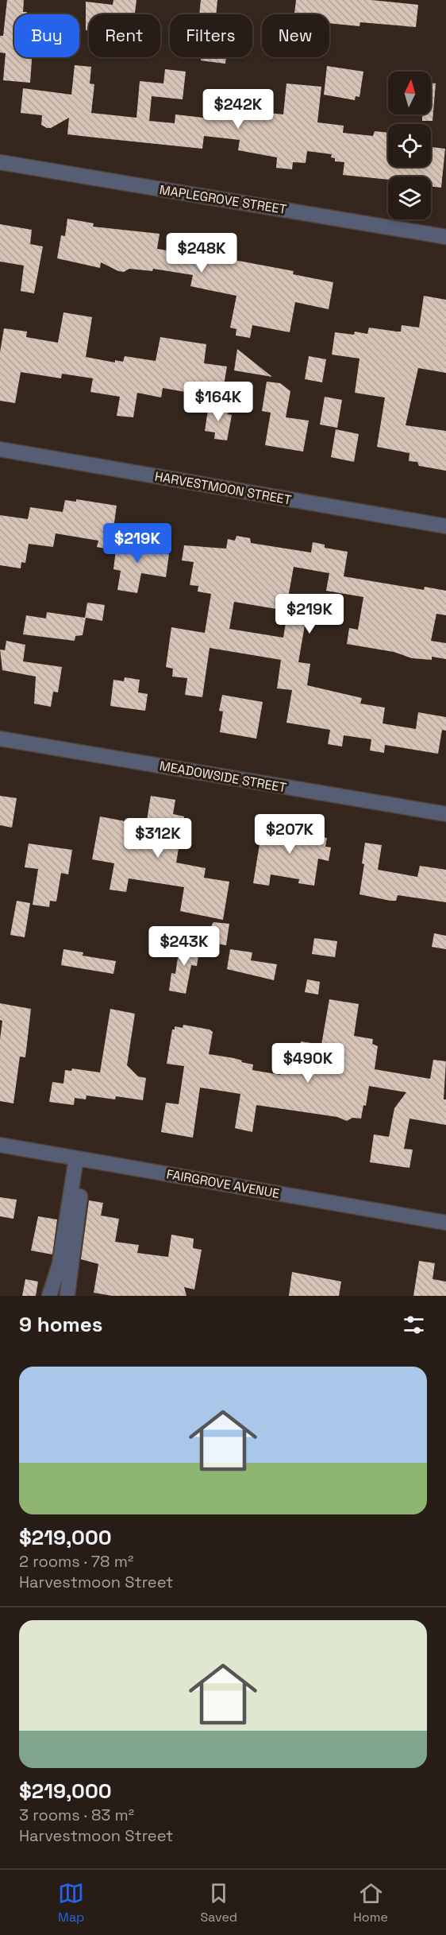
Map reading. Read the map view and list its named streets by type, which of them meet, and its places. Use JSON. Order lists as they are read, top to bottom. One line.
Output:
{"streets":{"street":["MAPLEGROVE STREET","HARVESTMOON STREET","MEADOWSIDE STREET","FAIRGROVE AVENUE"]},"north":"top","page":{"chip":["Buy","Rent","Filters","New"],"price":["$242K","$248K","$164K","$219K","$219K","$207K","$312K","$243K","$490K"],"heading":"9 homes","list":[{"name":"$219,000","note":"2 rooms · 78 m² · Harvestmoon Street"},{"name":"$219,000","note":"3 rooms · 83 m² · Harvestmoon Street"}],"tabs":["Map","Saved","Home"]}}
